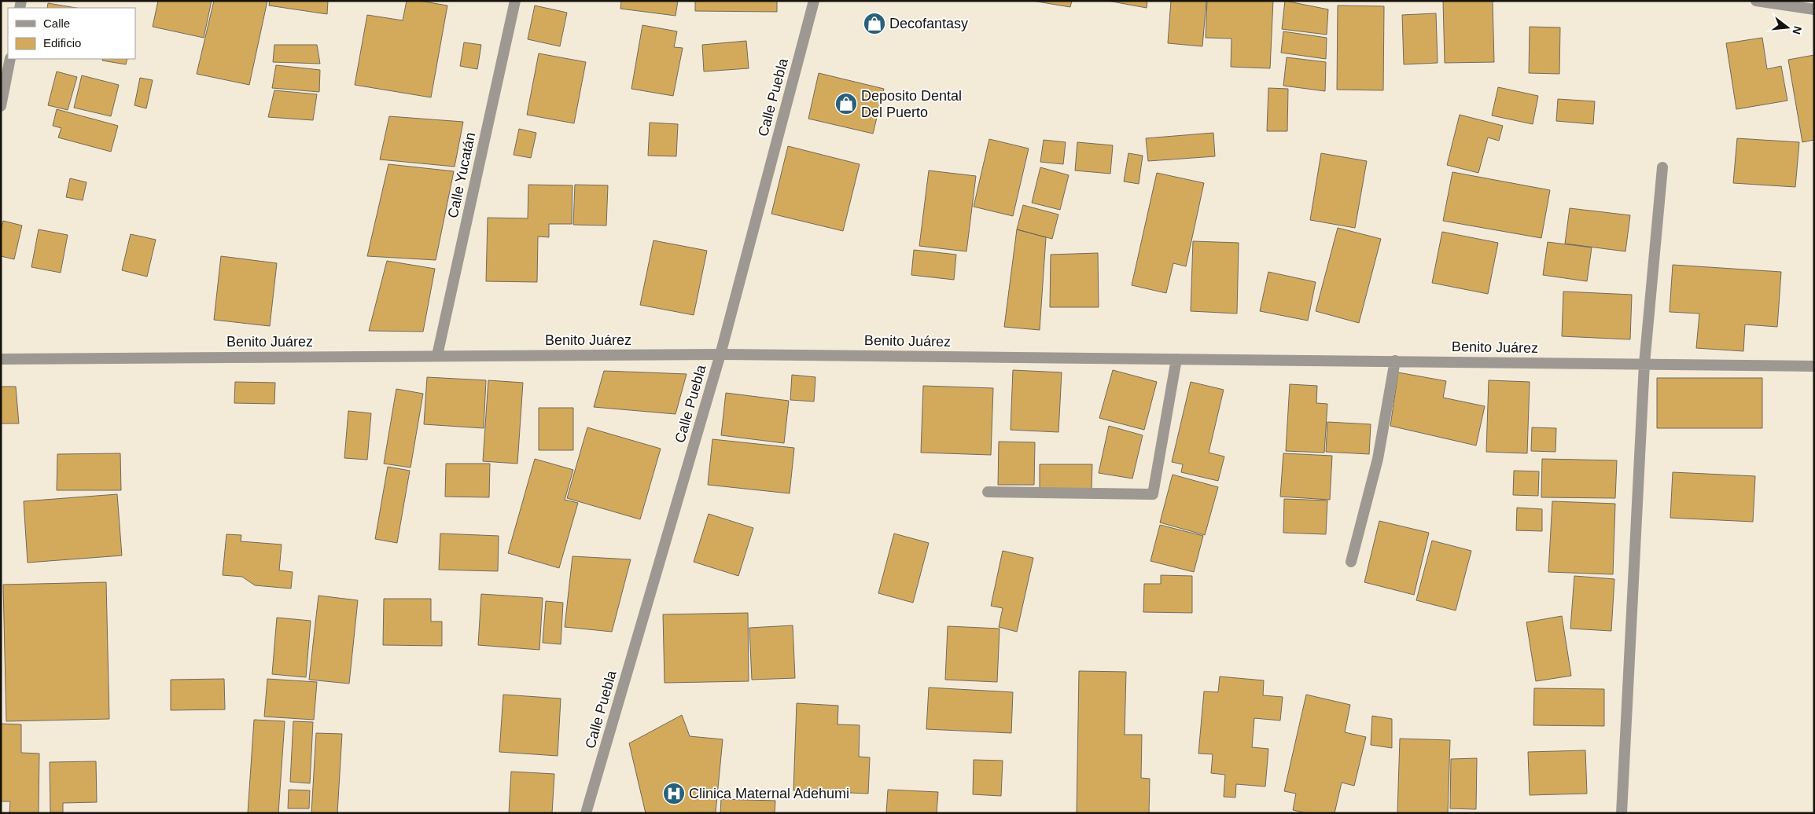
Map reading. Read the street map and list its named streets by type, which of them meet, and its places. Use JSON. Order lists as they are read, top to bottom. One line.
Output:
{"streets":{"street":["Calle Puebla","Calle Yucatán","Benito Juárez"]},"crossings":[["Calle Puebla","Benito Juárez"],["Calle Yucatán","Benito Juárez"]],"places":{"shop":["Decofantasy","Deposito Dental Del Puerto"],"hospital":["Clinica Maternal Adehumi"]},"legend":["Calle","Edificio"],"north":"right"}
